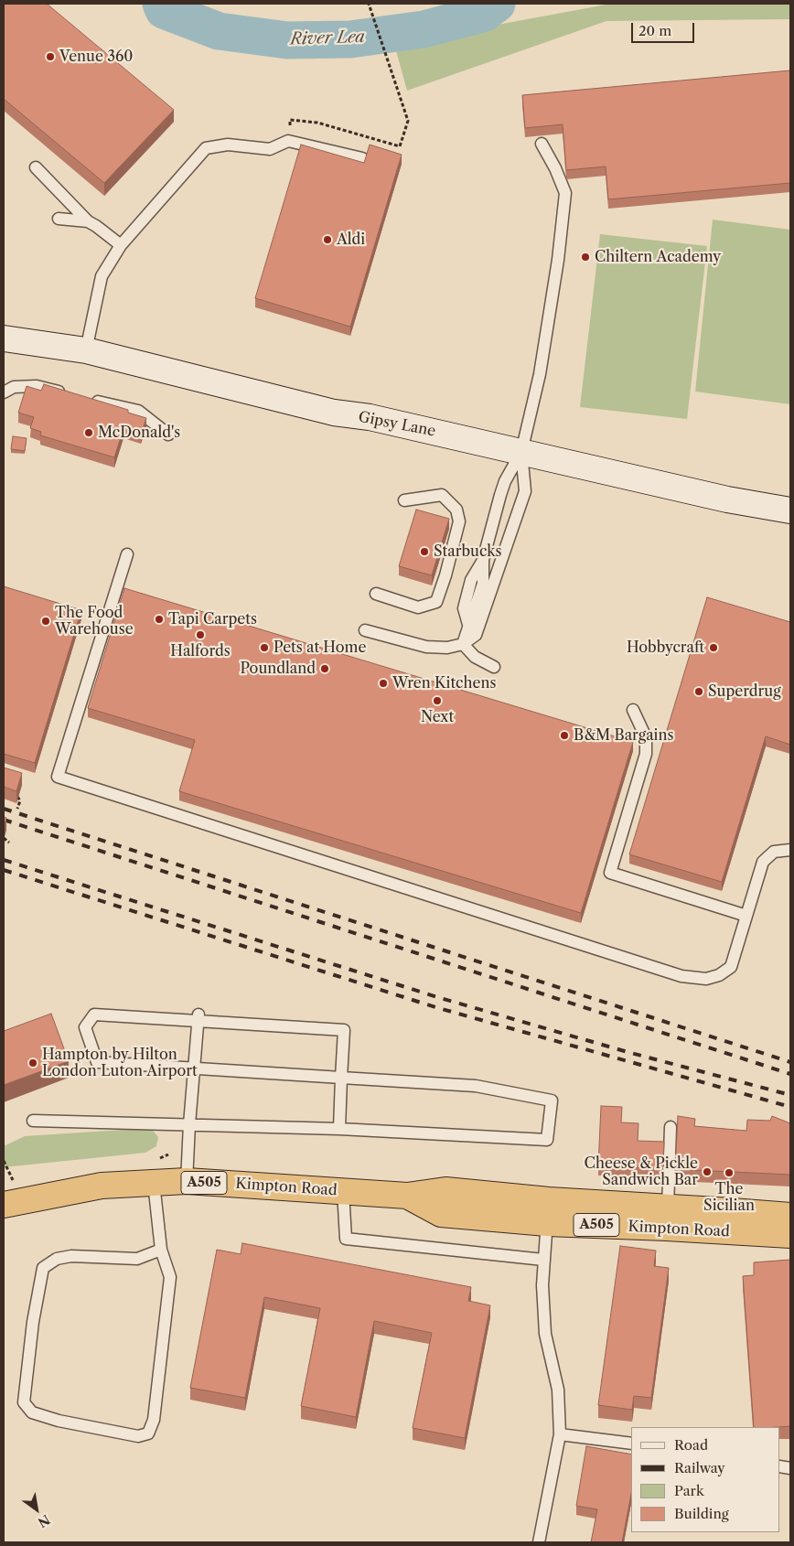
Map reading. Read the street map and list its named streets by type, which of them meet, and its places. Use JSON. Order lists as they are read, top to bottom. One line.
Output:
{"streets":{"highway":["A505","Kimpton Road"],"main road":["Gipsy Lane"]},"water":["River Lea"],"places":["Venue 360","Aldi","Chiltern Academy","McDonald's","Starbucks","Tapi Carpets","The Food Warehouse","Halfords","Pets at Home","Hobbycraft","Poundland","Wren Kitchens","Superdrug","Next","B&M Bargains","Hampton by Hilton London Luton Airport","Cheese & Pickle Sandwich Bar","The Sicilian"],"legend":["Road","Railway","Park","Building"],"scale_bar":"20 m","north":"bottom right"}
